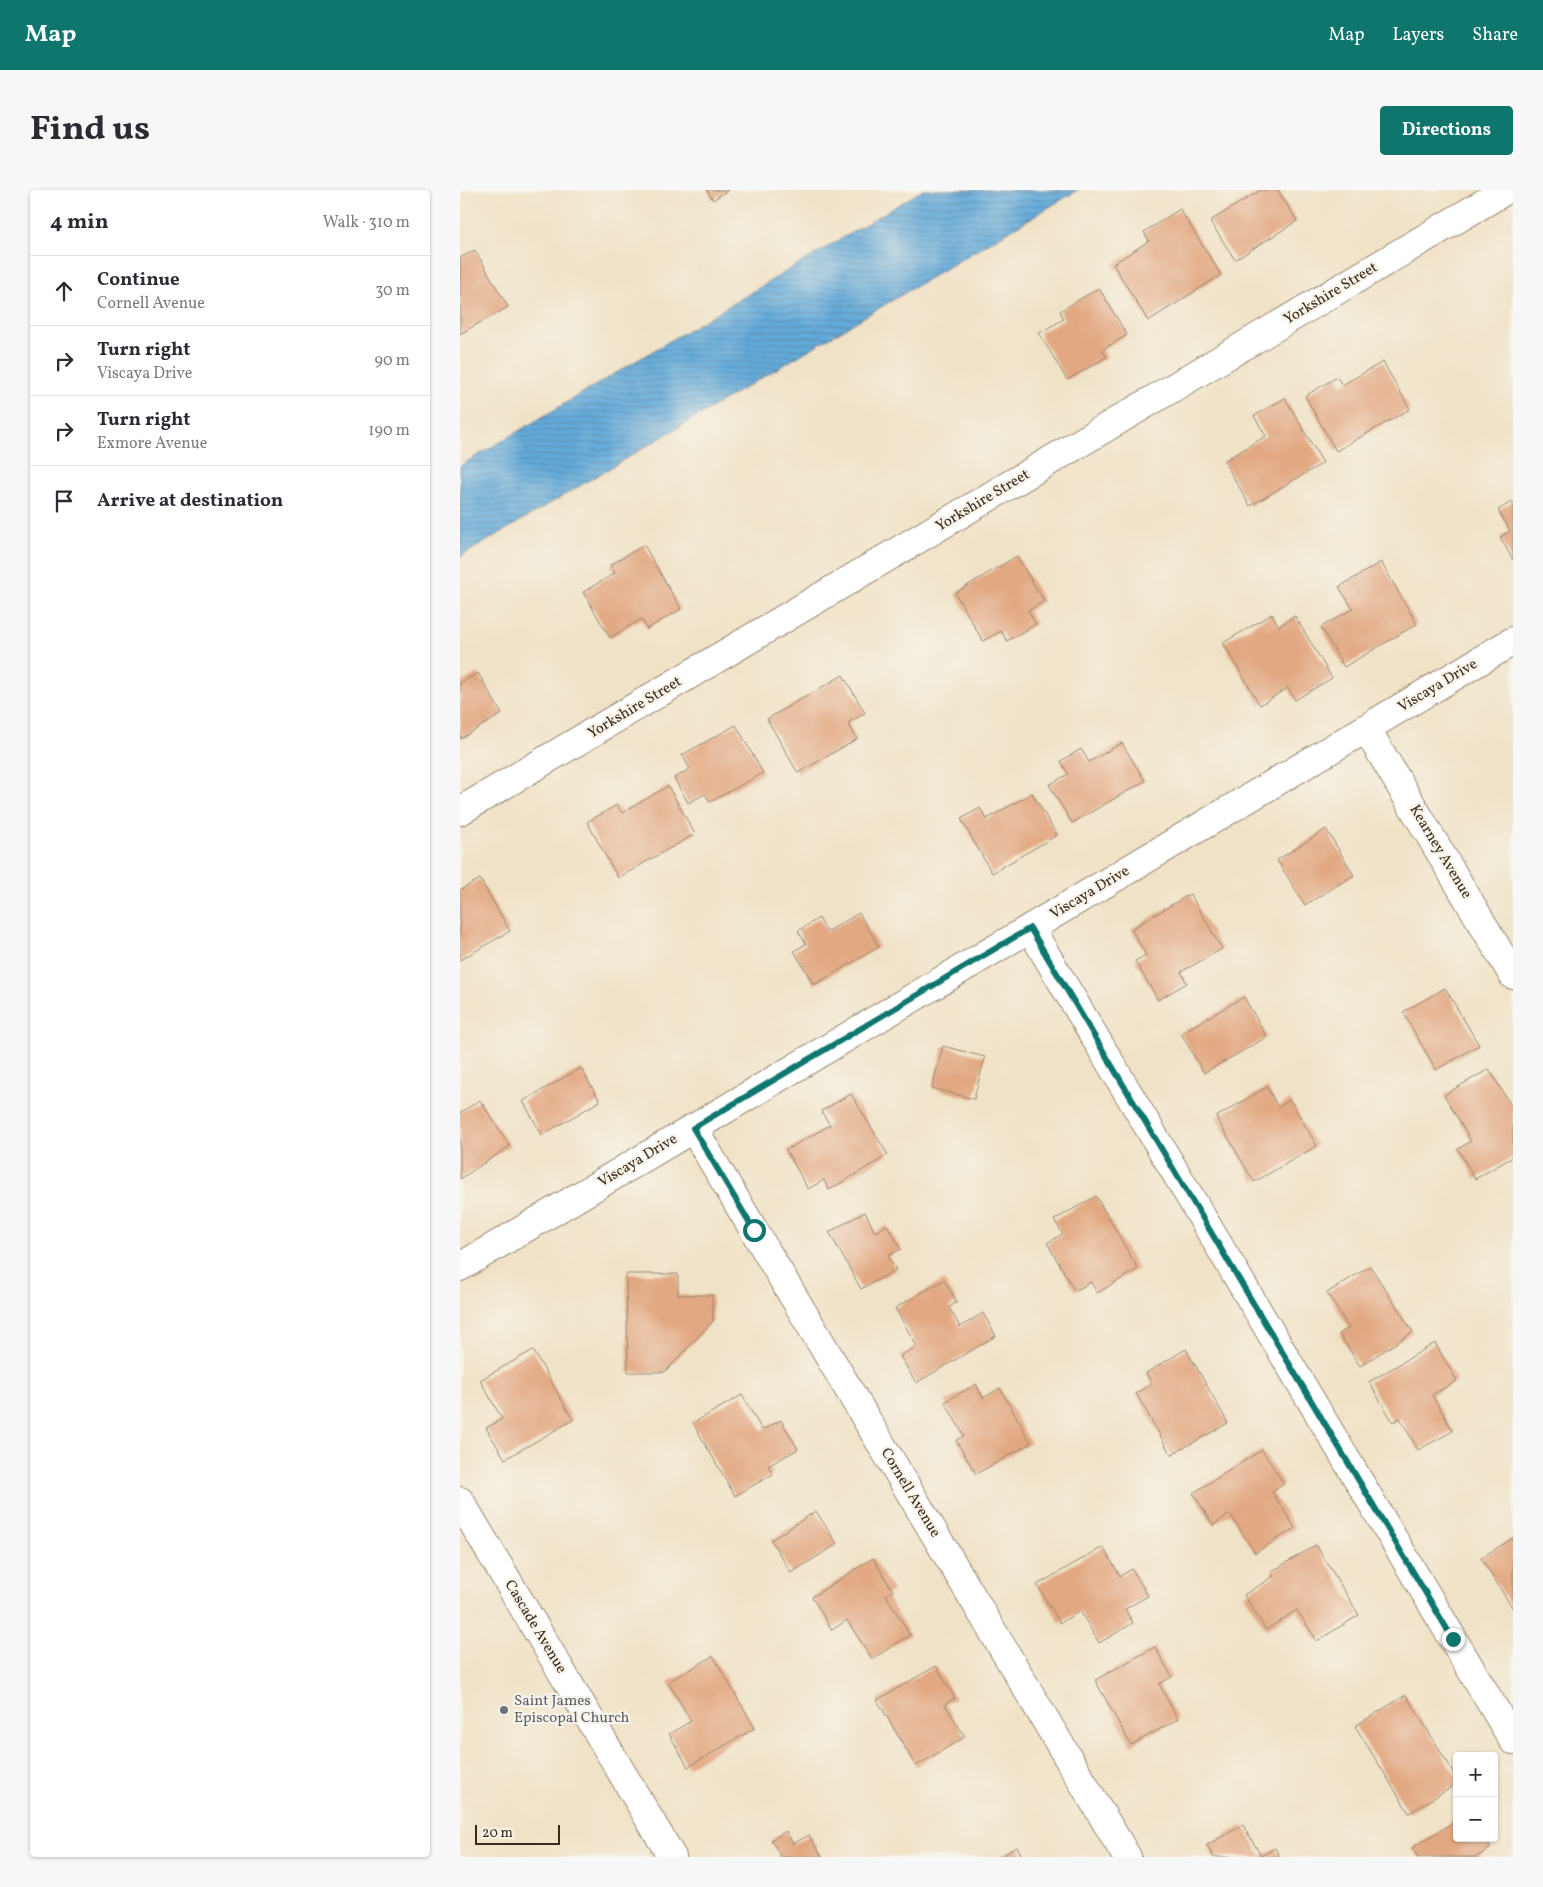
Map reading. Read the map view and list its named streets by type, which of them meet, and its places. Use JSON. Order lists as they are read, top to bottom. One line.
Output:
{"streets":{"street":["Yorkshire Street","Viscaya Drive","Kearney Avenue","Cornell Avenue","Cascade Avenue"]},"crossings":[["Viscaya Drive","Kearney Avenue"],["Viscaya Drive","Cornell Avenue"]],"places":["Saint James Episcopal Church"],"scale_bar":"20 m","page":{"header":"Map","nav":["Map","Layers","Share"],"title":"Find us","buttons":"Directions","heading":["4 min","Walk · 310 m"],"list":[["Continue","Cornell Avenue","30 m"],["Turn right","Viscaya Drive","90 m"],["Turn right","Exmore Avenue","190 m"],"Arrive at destination"],"map_buttons":["+","−"],"scale":"20 m"}}
